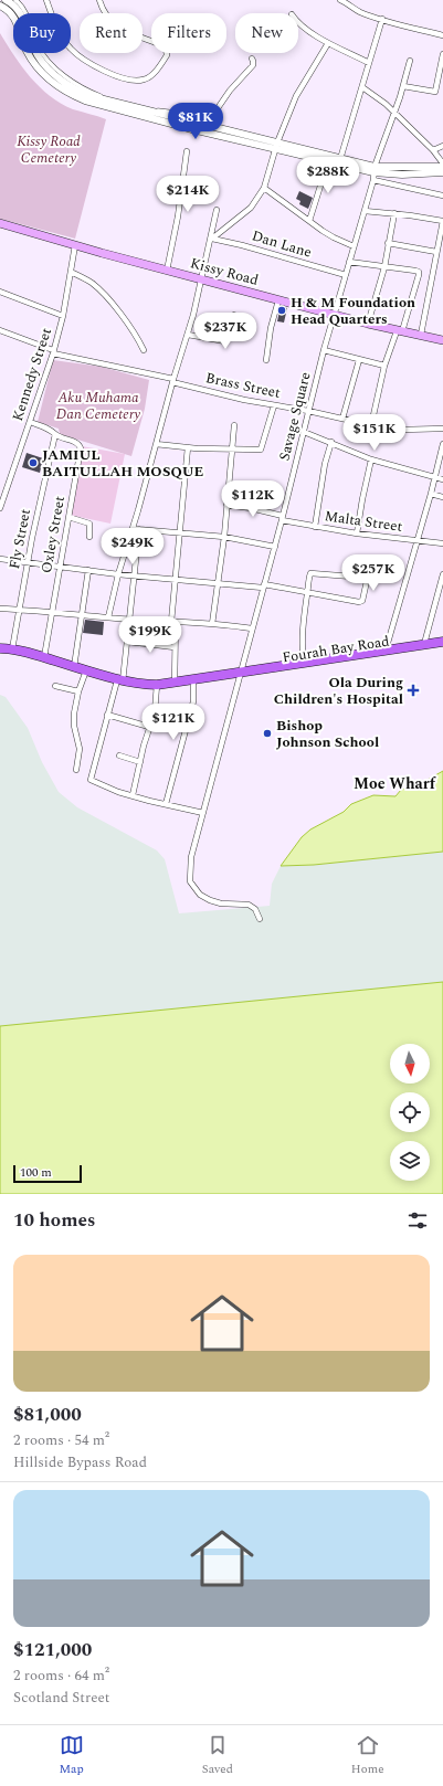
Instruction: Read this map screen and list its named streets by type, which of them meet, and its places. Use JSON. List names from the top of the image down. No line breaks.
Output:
{"streets":{"main road":["Kissy Road","Fourah Bay Road"],"street":["Dan Lane","Kennedy Street","Brass Street","Savage Square","Malta Street","Oxley Street","Fly Street"]},"crossings":[["Dan Lane","Savage Square"],["Kissy Road","Kennedy Street"],["Kissy Road","Savage Square"],["Kennedy Street","Brass Street"],["Kennedy Street","Oxley Street"],["Brass Street","Savage Square"],["Savage Square","Malta Street"],["Savage Square","Fourah Bay Road"],["Oxley Street","Fly Street"],["Oxley Street","Fourah Bay Road"],["Fly Street","Fourah Bay Road"]],"districts":["Moe Wharf"],"parks":["Kissy Road Cemetery","Aku Muhama Dan Cemetery"],"places":{"other":["H & M Foundation Head Quarters","JAMIUL BAITULLAH MOSQUE","Bishop Johnson School"],"health":["Ola During Children's Hospital"]},"scale_bar":"100 m","north":"bottom","page":{"chip":["Buy","Rent","Filters","New"],"price":["$81K","$288K","$214K","$237K","$151K","$112K","$249K","$257K","$199K","$121K"],"scale":"100 m","heading":"10 homes","list":[{"name":"$81,000","note":"2 rooms · 54 m² · Hillside Bypass Road"},{"name":"$121,000","note":"2 rooms · 64 m² · Scotland Street"}],"tabs":["Map","Saved","Home"]}}
